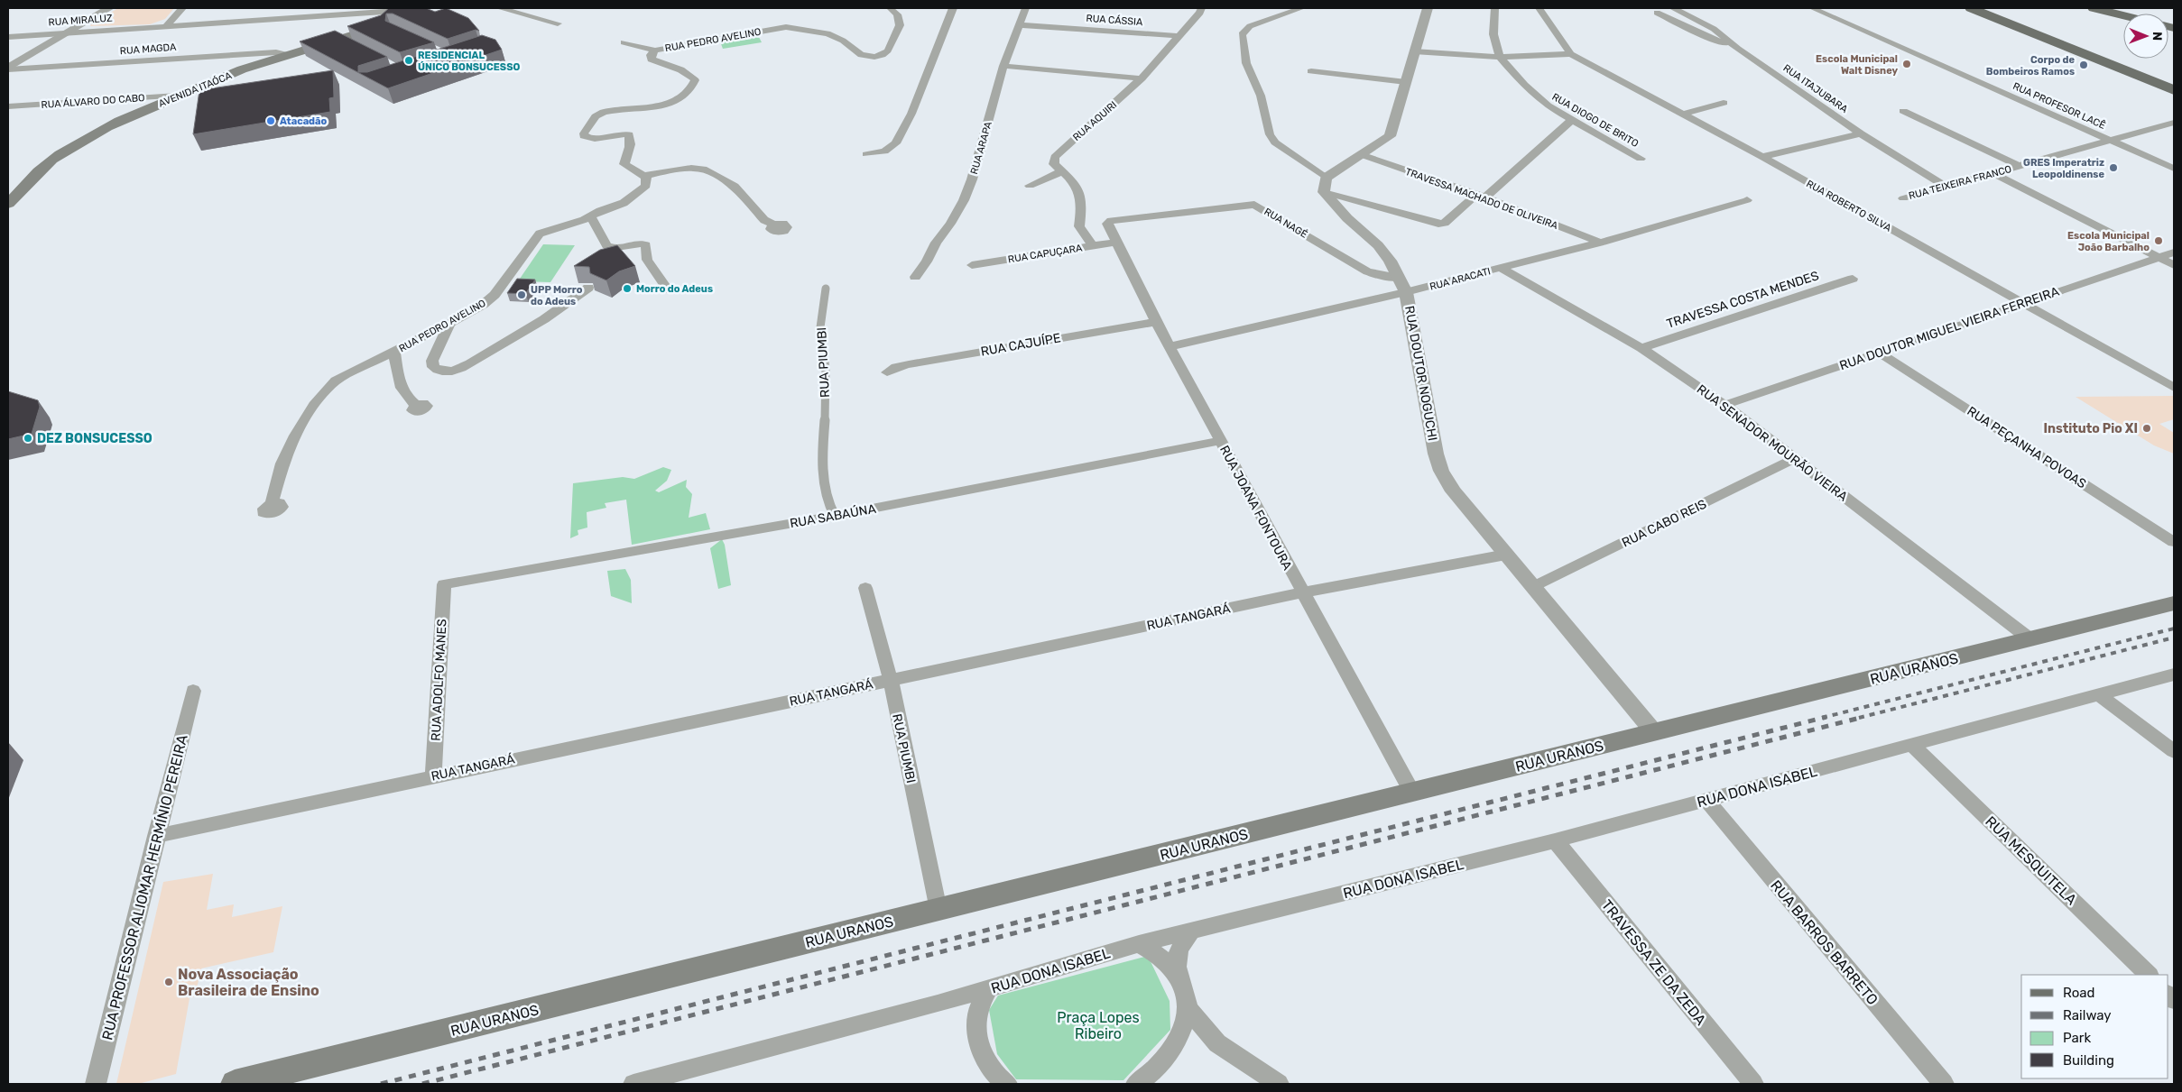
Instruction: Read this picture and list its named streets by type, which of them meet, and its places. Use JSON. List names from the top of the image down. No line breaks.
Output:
{"streets":{"main road":["AVENIDA ITAÓCA","RUA URANOS"],"street":["RUA MIRALUZ","RUA CÁSSIA","RUA PEDRO AVELINO","RUA MAGDA","RUA ITAJUBARA","RUA ÁLVARO DO CABO","RUA PROFESOR LACÊ","RUA DIOGO DE BRITO","RUA AQUIRI","RUA ARAPA","RUA TEIXEIRA FRANCO","TRAVESSA MACHADO DE OLIVEIRA","RUA ROBERTO SILVA","RUA NAGÉ","RUA CAPUÇARA","RUA ARACATI","TRAVESSA COSTA MENDES","RUA DOUTOR MIGUEL VIEIRA FERREIRA","RUA CAJUÍPE","RUA PIUMBI","RUA DOUTOR NOGUCHI","RUA SENADOR MOURÃO VIEIRA","RUA PEÇANHA POVOAS","RUA JOANA FONTOURA","RUA SABAÚNA","RUA CABO REIS","RUA TANGARÁ","RUA ADOLFO MANES","RUA DONA ISABEL","RUA MESQUITELA","RUA PROFESSOR ALIOMAR HERMÍNIO PEREIRA","RUA BARROS BARRETO","TRAVESSA ZE DA ZEDA"]},"crossings":[["RUA MIRALUZ","AVENIDA ITAÓCA"],["RUA CÁSSIA","RUA AQUIRI"],["RUA CÁSSIA","RUA ARAPA"],["RUA MAGDA","AVENIDA ITAÓCA"],["RUA ITAJUBARA","RUA TEIXEIRA FRANCO"],["AVENIDA ITAÓCA","RUA ÁLVARO DO CABO"],["RUA PROFESOR LACÊ","RUA TEIXEIRA FRANCO"],["TRAVESSA MACHADO DE OLIVEIRA","RUA ARACATI"],["RUA ROBERTO SILVA","RUA DOUTOR MIGUEL VIEIRA FERREIRA"],["RUA NAGÉ","RUA DOUTOR NOGUCHI"],["RUA NAGÉ","RUA JOANA FONTOURA"],["RUA CAPUÇARA","RUA JOANA FONTOURA"],["RUA ARACATI","RUA DOUTOR NOGUCHI"],["RUA ARACATI","RUA SENADOR MOURÃO VIEIRA"],["RUA ARACATI","RUA JOANA FONTOURA"],["TRAVESSA COSTA MENDES","RUA SENADOR MOURÃO VIEIRA"],["RUA DOUTOR MIGUEL VIEIRA FERREIRA","RUA SENADOR MOURÃO VIEIRA"],["RUA DOUTOR MIGUEL VIEIRA FERREIRA","RUA PEÇANHA POVOAS"],["RUA CAJUÍPE","RUA JOANA FONTOURA"],["RUA PIUMBI","RUA SABAÚNA"],["RUA PIUMBI","RUA TANGARÁ"],["RUA PIUMBI","RUA URANOS"],["RUA DOUTOR NOGUCHI","RUA CABO REIS"],["RUA DOUTOR NOGUCHI","RUA TANGARÁ"],["RUA DOUTOR NOGUCHI","RUA URANOS"],["RUA SENADOR MOURÃO VIEIRA","RUA CABO REIS"],["RUA SENADOR MOURÃO VIEIRA","RUA URANOS"],["RUA JOANA FONTOURA","RUA SABAÚNA"],["RUA JOANA FONTOURA","RUA TANGARÁ"],["RUA JOANA FONTOURA","RUA URANOS"],["RUA SABAÚNA","RUA ADOLFO MANES"],["RUA TANGARÁ","RUA ADOLFO MANES"],["RUA TANGARÁ","RUA PROFESSOR ALIOMAR HERMÍNIO PEREIRA"],["RUA DONA ISABEL","RUA MESQUITELA"],["RUA DONA ISABEL","RUA BARROS BARRETO"],["RUA DONA ISABEL","TRAVESSA ZE DA ZEDA"]],"parks":["Praça Lopes Ribeiro"],"places":["RESIDENCIAL ÚNICO BONSUCESSO","Escola Municipal Walt Disney","Corpo de Bombeiros Ramos","Atacadão","GRES Imperatriz Leopoldinense","Escola Municipal João Barbalho","Morro do Adeus","UPP Morro do Adeus","Instituto Pio XI","DEZ BONSUCESSO","Nova Associação Brasileira de Ensino"],"legend":["Road","Railway","Park","Building"],"north":"right"}
